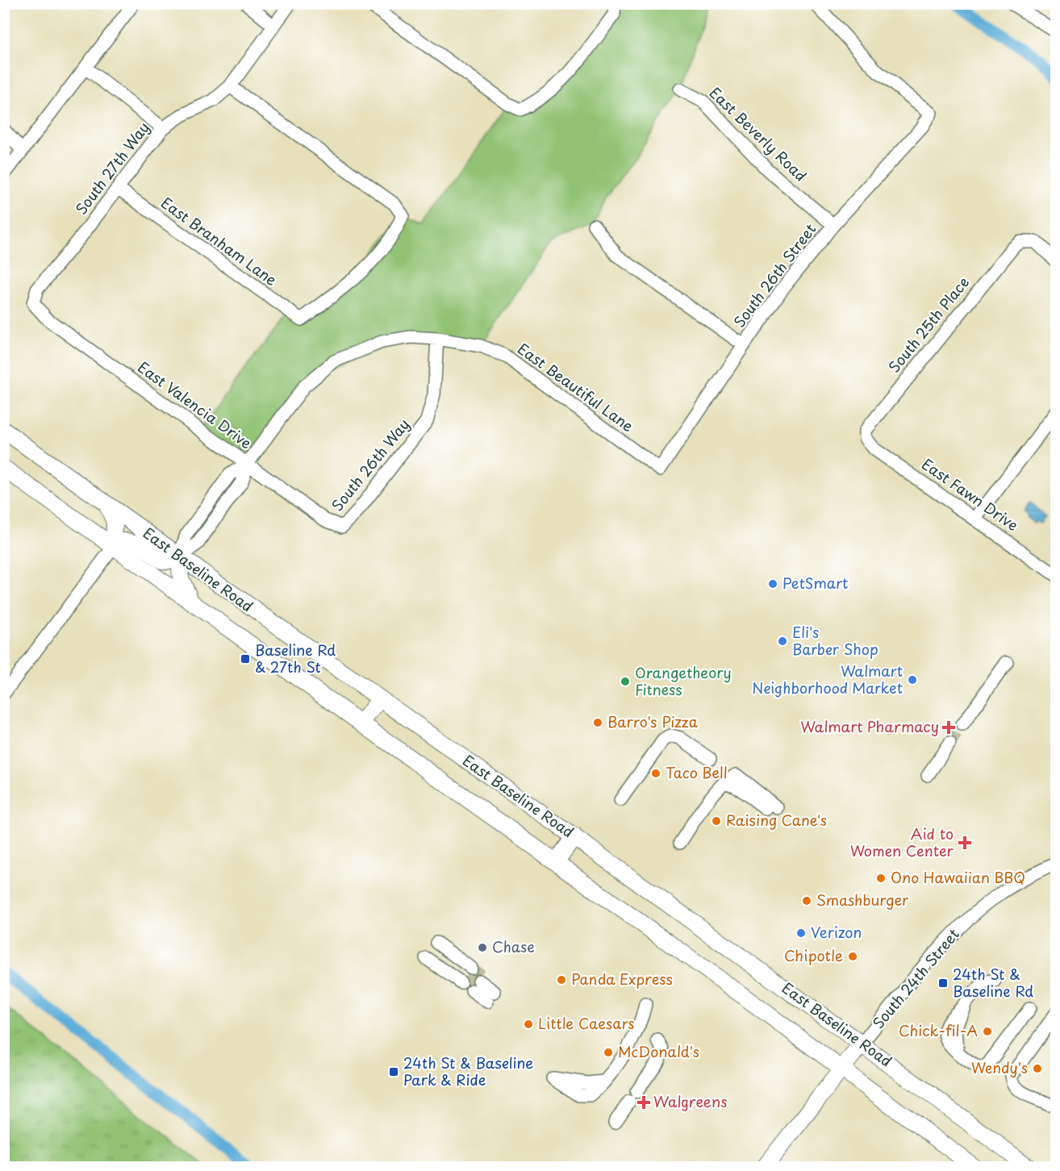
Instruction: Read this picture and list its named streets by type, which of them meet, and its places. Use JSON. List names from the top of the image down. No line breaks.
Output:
{"streets":{"main road":["East Baseline Road","South 24th Street"],"street":["East Beverly Road","South 27th Way","East Branham Lane","South 26th Street","South 25th Place","East Beautiful Lane","East Valencia Drive","South 26th Way","East Fawn Drive"]},"crossings":[["East Beverly Road","South 26th Street"],["South 27th Way","East Branham Lane"],["South 27th Way","East Valencia Drive"],["South 26th Street","East Beautiful Lane"],["South 25th Place","East Fawn Drive"],["East Beautiful Lane","East Valencia Drive"],["East Beautiful Lane","South 26th Way"],["East Beautiful Lane","East Baseline Road"],["East Valencia Drive","South 26th Way"],["East Baseline Road","South 24th Street"]],"places":{"other":["PetSmart","Eli's Barber Shop","Walmart Neighborhood Market","Orangetheory Fitness","Barro's Pizza","Taco Bell","Raising Cane's","Ono Hawaiian BBQ","Smashburger","Verizon","Chase","Chipotle","Panda Express","Little Caesars","Chick-fil-A","McDonald's","Wendy's"],"transit":["Baseline Rd & 27th St","24th St & Baseline Rd","24th St & Baseline Park & Ride"],"health":["Walmart Pharmacy","Aid to Women Center","Walgreens"]}}
